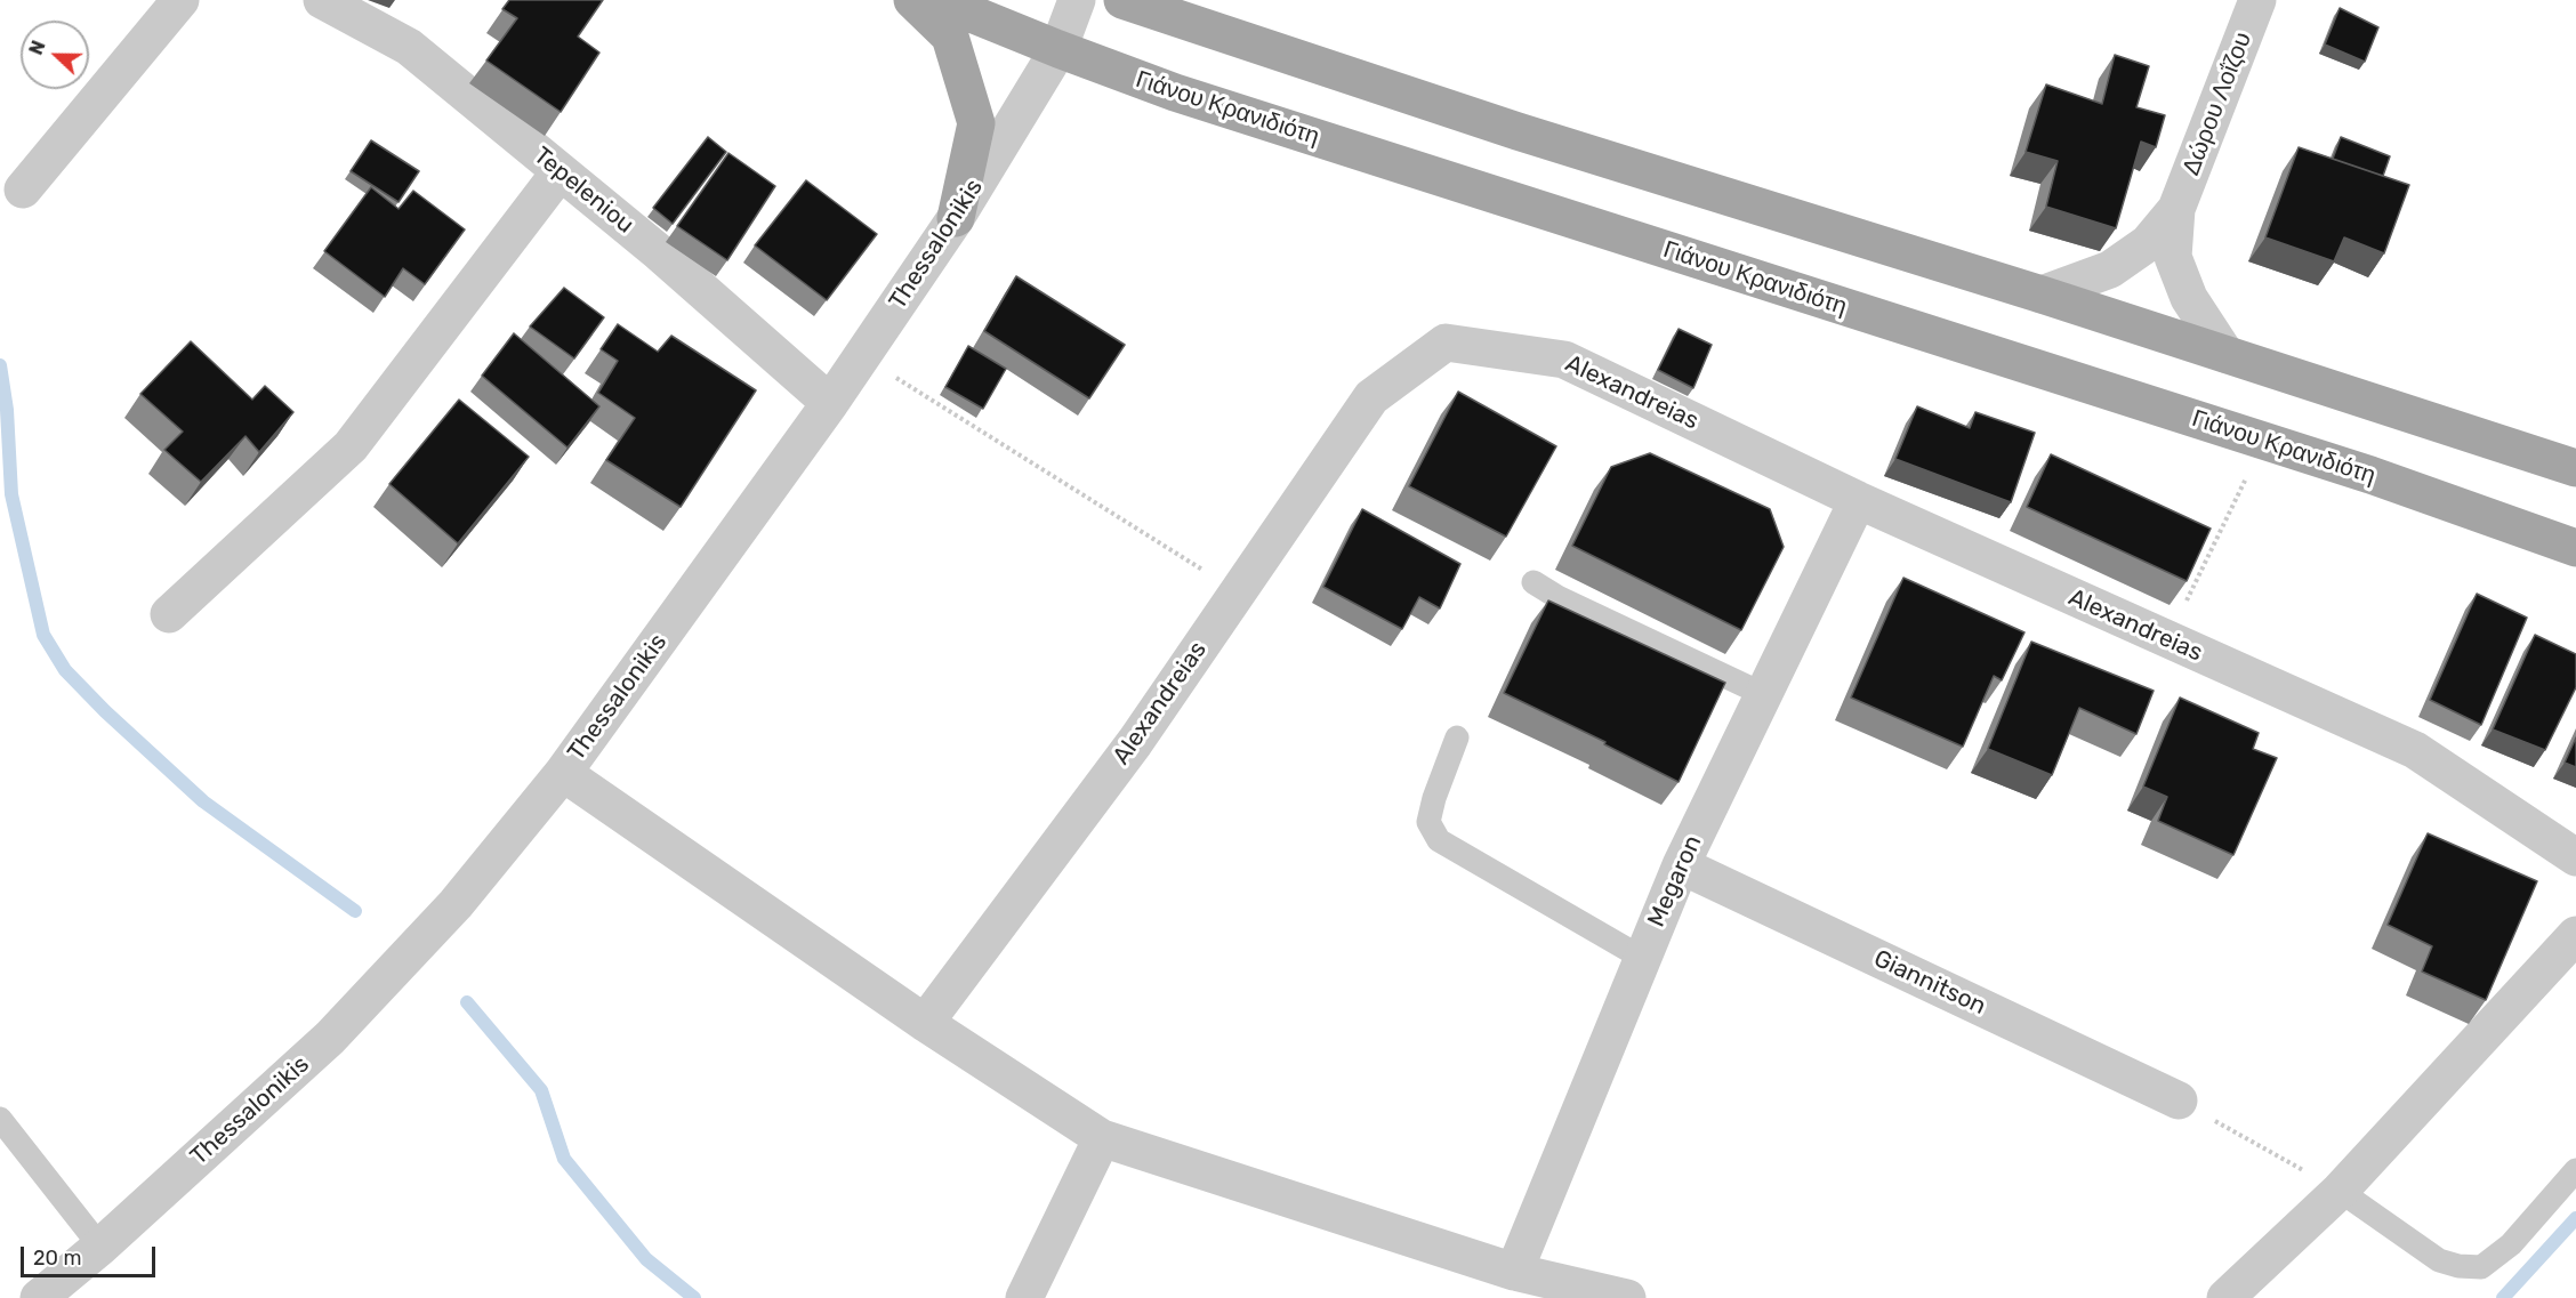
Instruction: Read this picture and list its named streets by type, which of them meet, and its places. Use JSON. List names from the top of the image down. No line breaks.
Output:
{"streets":{"main road":["Γιάνου Κρανιδιότη"],"street":["Δώρου Λοΐζου","Tepeleniou","Thessalonikis","Alexandreias","Megaron","Giannitson"]},"crossings":[["Γιάνου Κρανιδιότη","Thessalonikis"],["Tepeleniou","Thessalonikis"],["Alexandreias","Megaron"],["Megaron","Giannitson"]],"scale_bar":"20 m","north":"left"}
